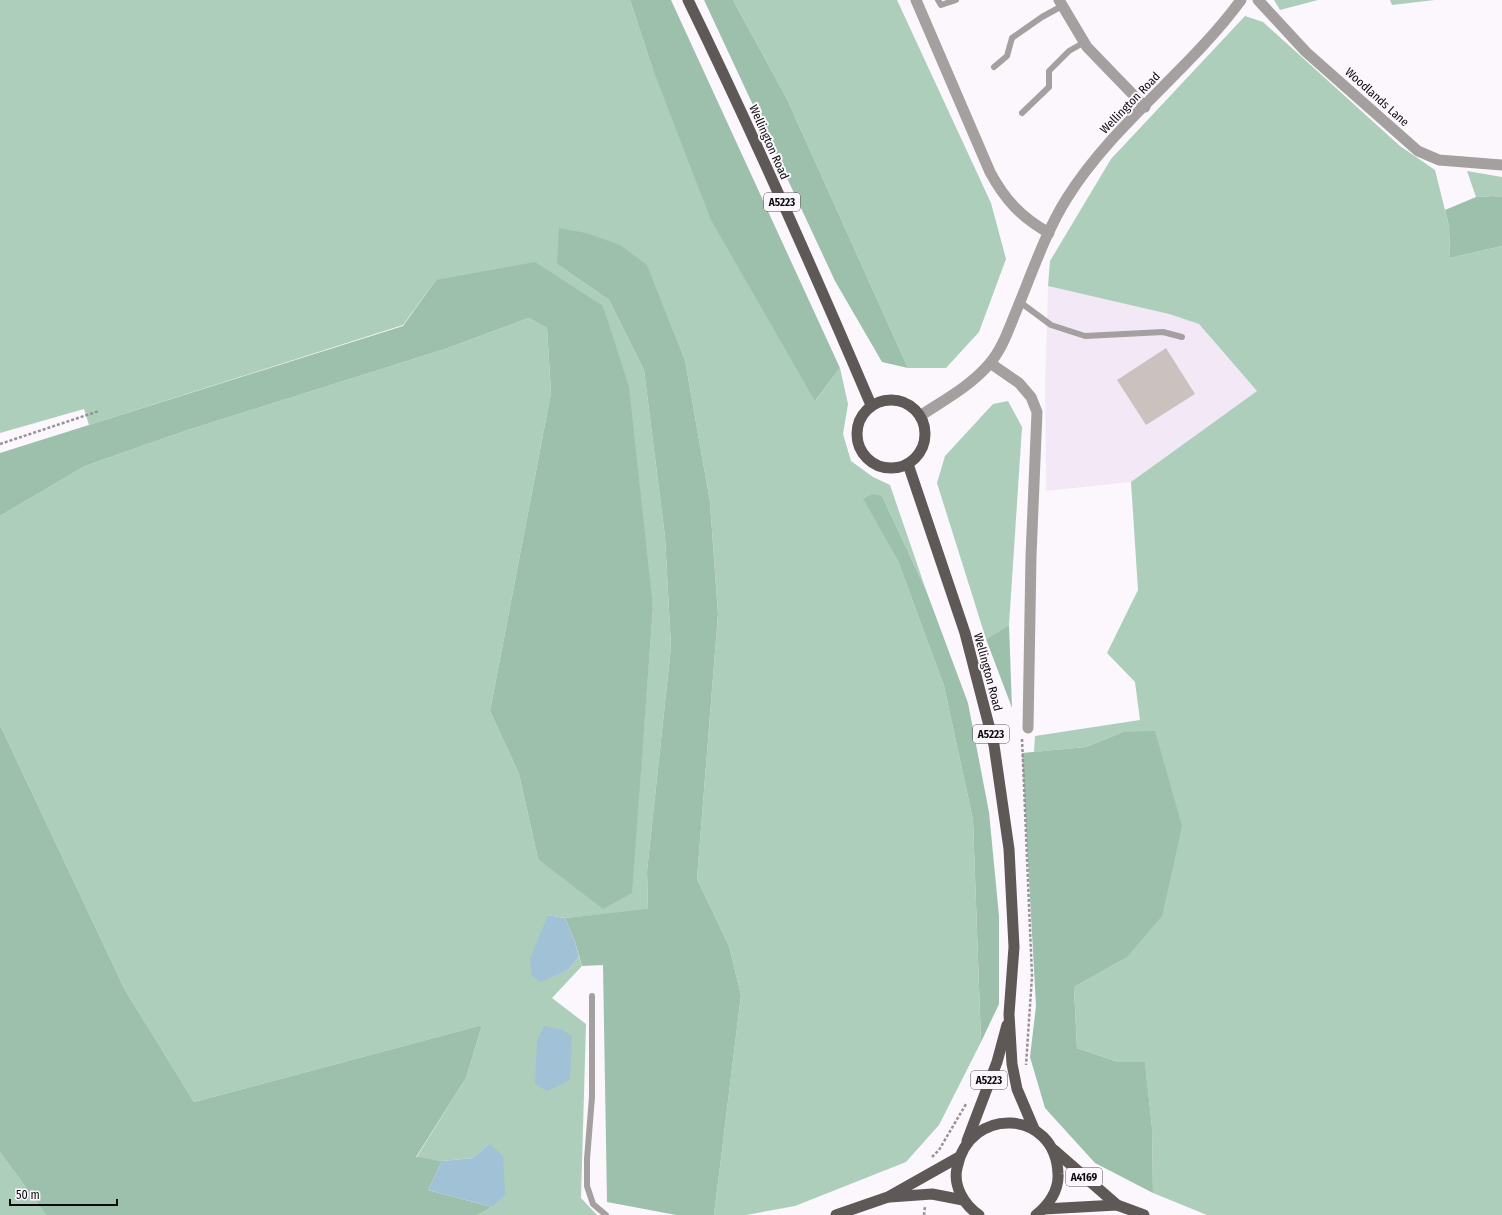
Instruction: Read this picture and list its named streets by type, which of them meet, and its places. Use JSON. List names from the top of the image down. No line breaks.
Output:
{"streets":{"main road":["Wellington Road","A5223","A4169"],"street":["Woodlands Lane"]},"scale_bar":"50 m"}
